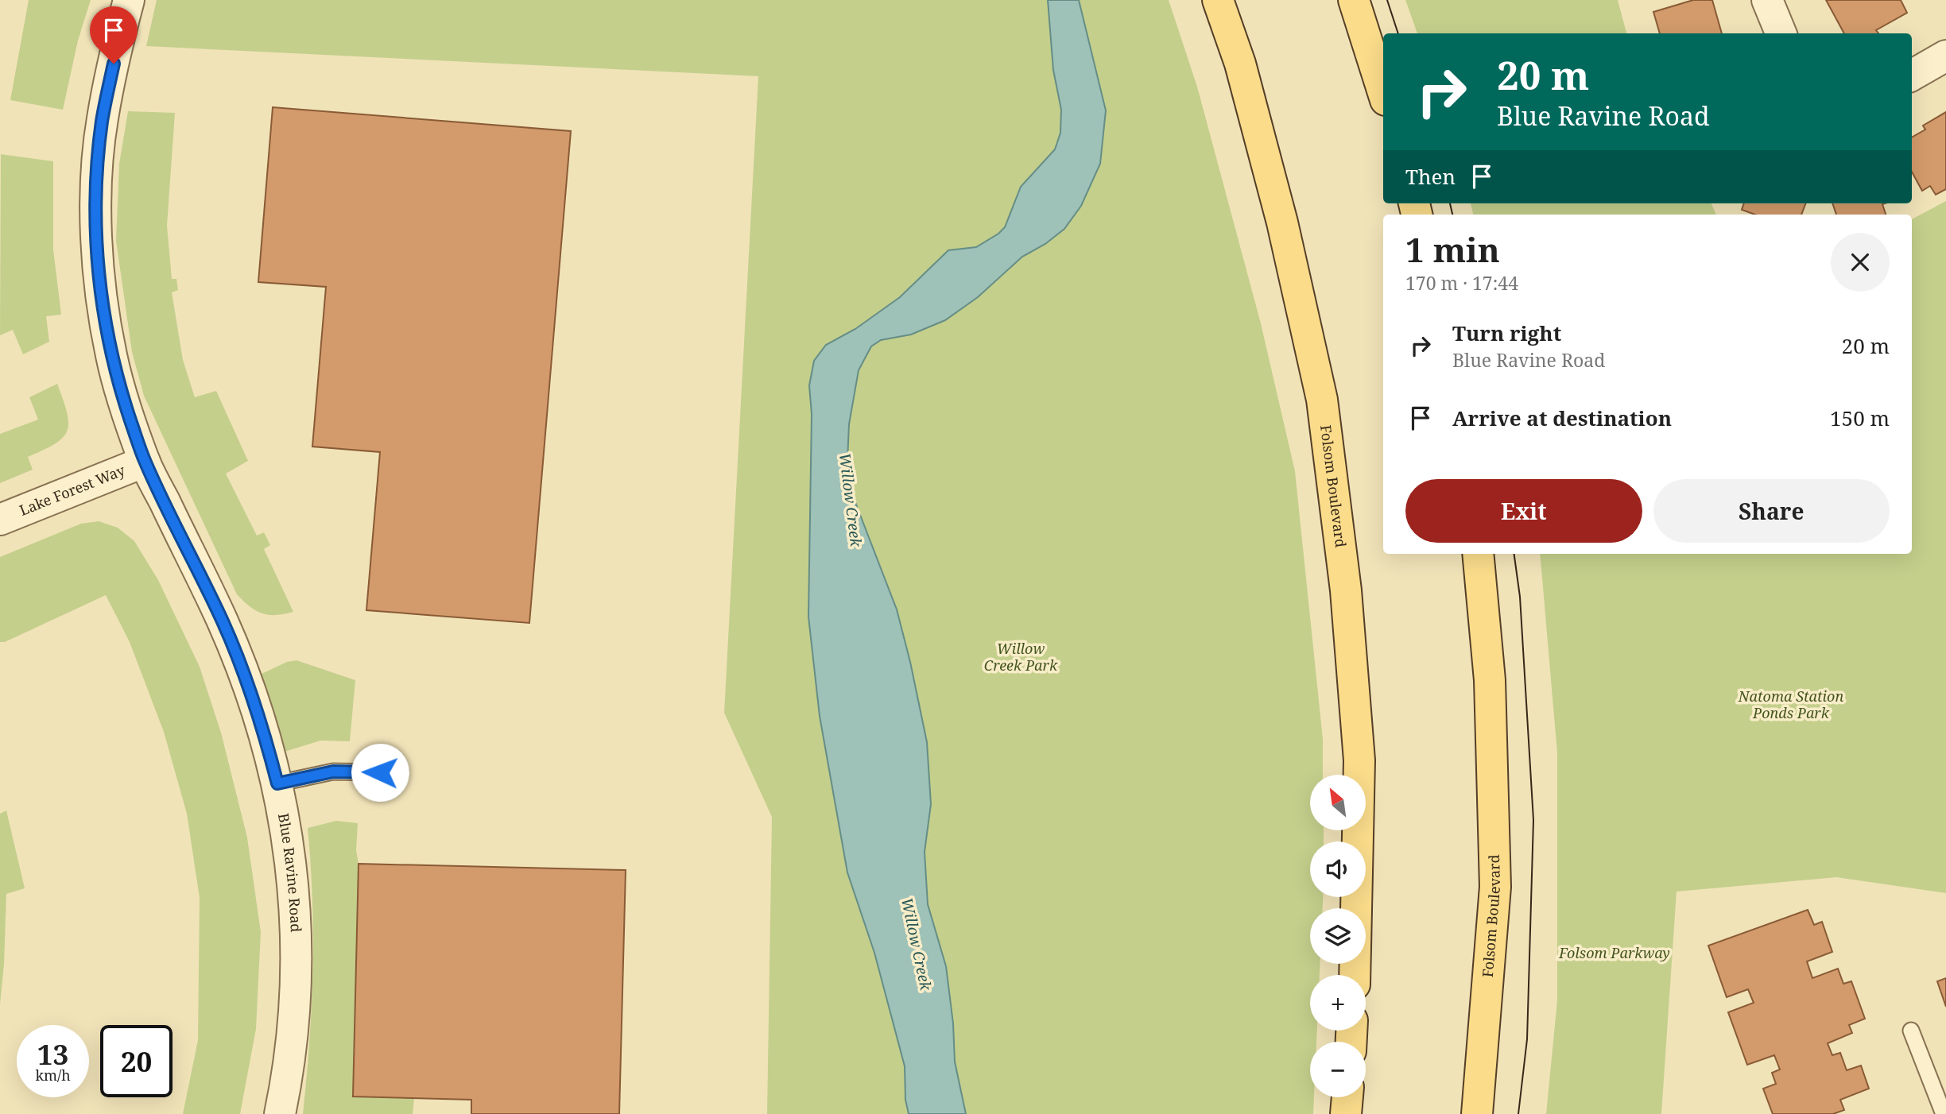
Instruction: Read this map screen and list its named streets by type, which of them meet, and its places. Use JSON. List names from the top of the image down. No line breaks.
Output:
{"streets":{"main road":["Folsom Boulevard"],"street":["Lake Forest Way","Blue Ravine Road"]},"crossings":[["Lake Forest Way","Blue Ravine Road"]],"water":["Willow Creek"],"parks":["Willow Creek Park","Natoma Station Ponds Park","Folsom Parkway"],"north":"top left","page":{"turn":["20 m","Blue Ravine Road"],"then":"Then","heading":["1 min","170 m · 17:44"],"list":[{"name":"Turn right","note":"Blue Ravine Road","value":"20 m"},{"name":"Arrive at destination","value":"150 m"}],"buttons":["Exit","Share"],"map_buttons":["+","−"],"speed":"13 km/h","limit":"20"}}
